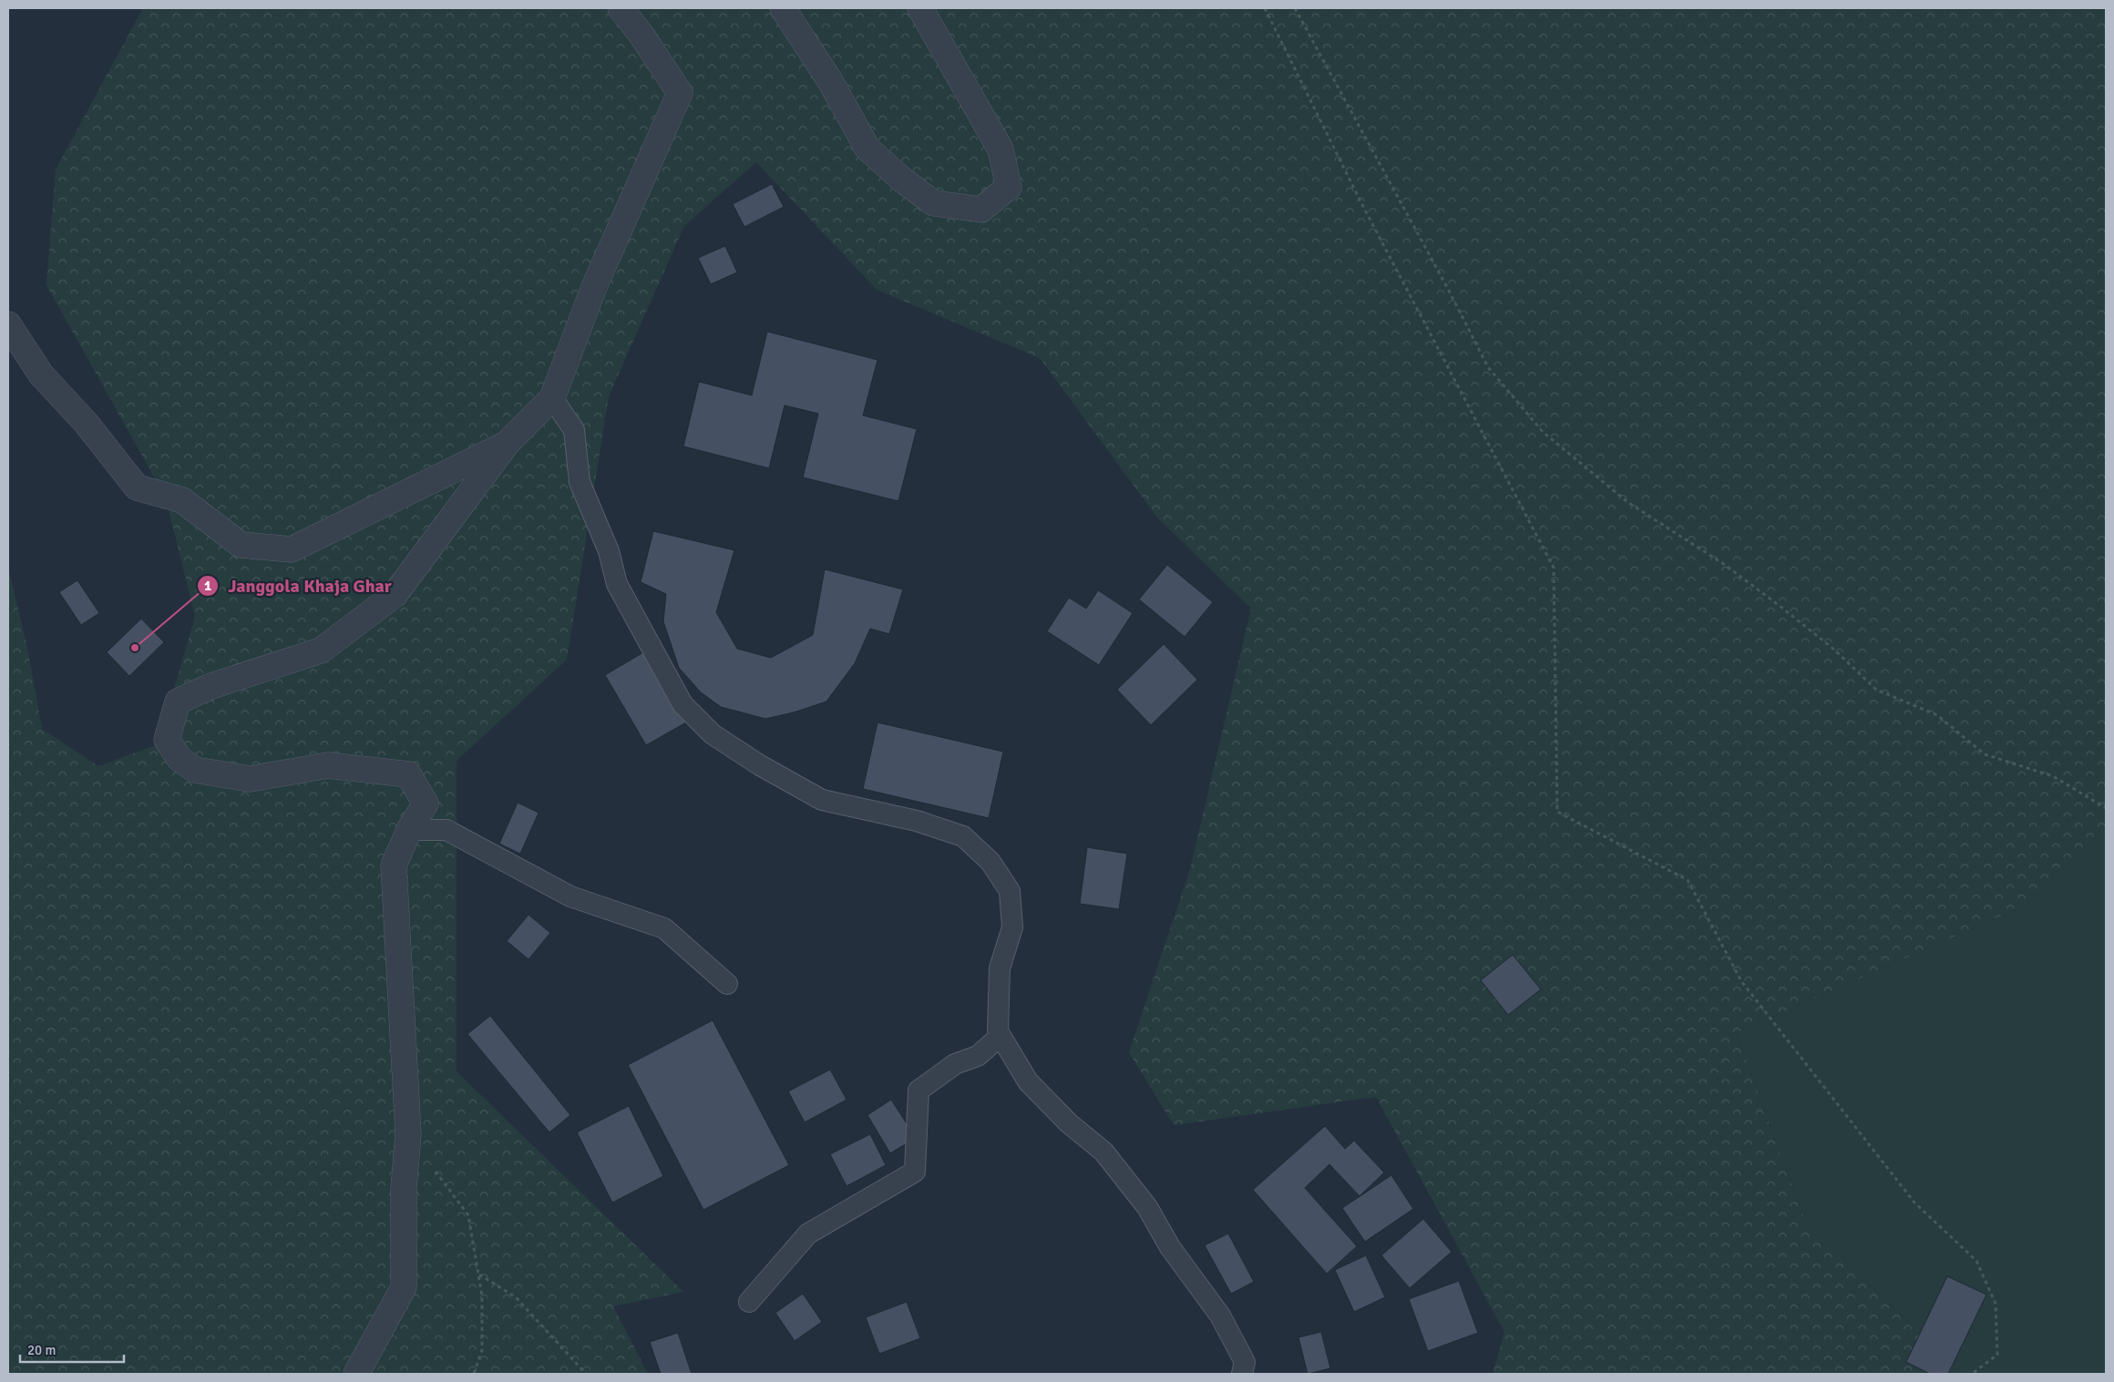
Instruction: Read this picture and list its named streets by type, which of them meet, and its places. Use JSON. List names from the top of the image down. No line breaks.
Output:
{"places":["Janggola Khaja Ghar"],"scale_bar":"20 m"}
